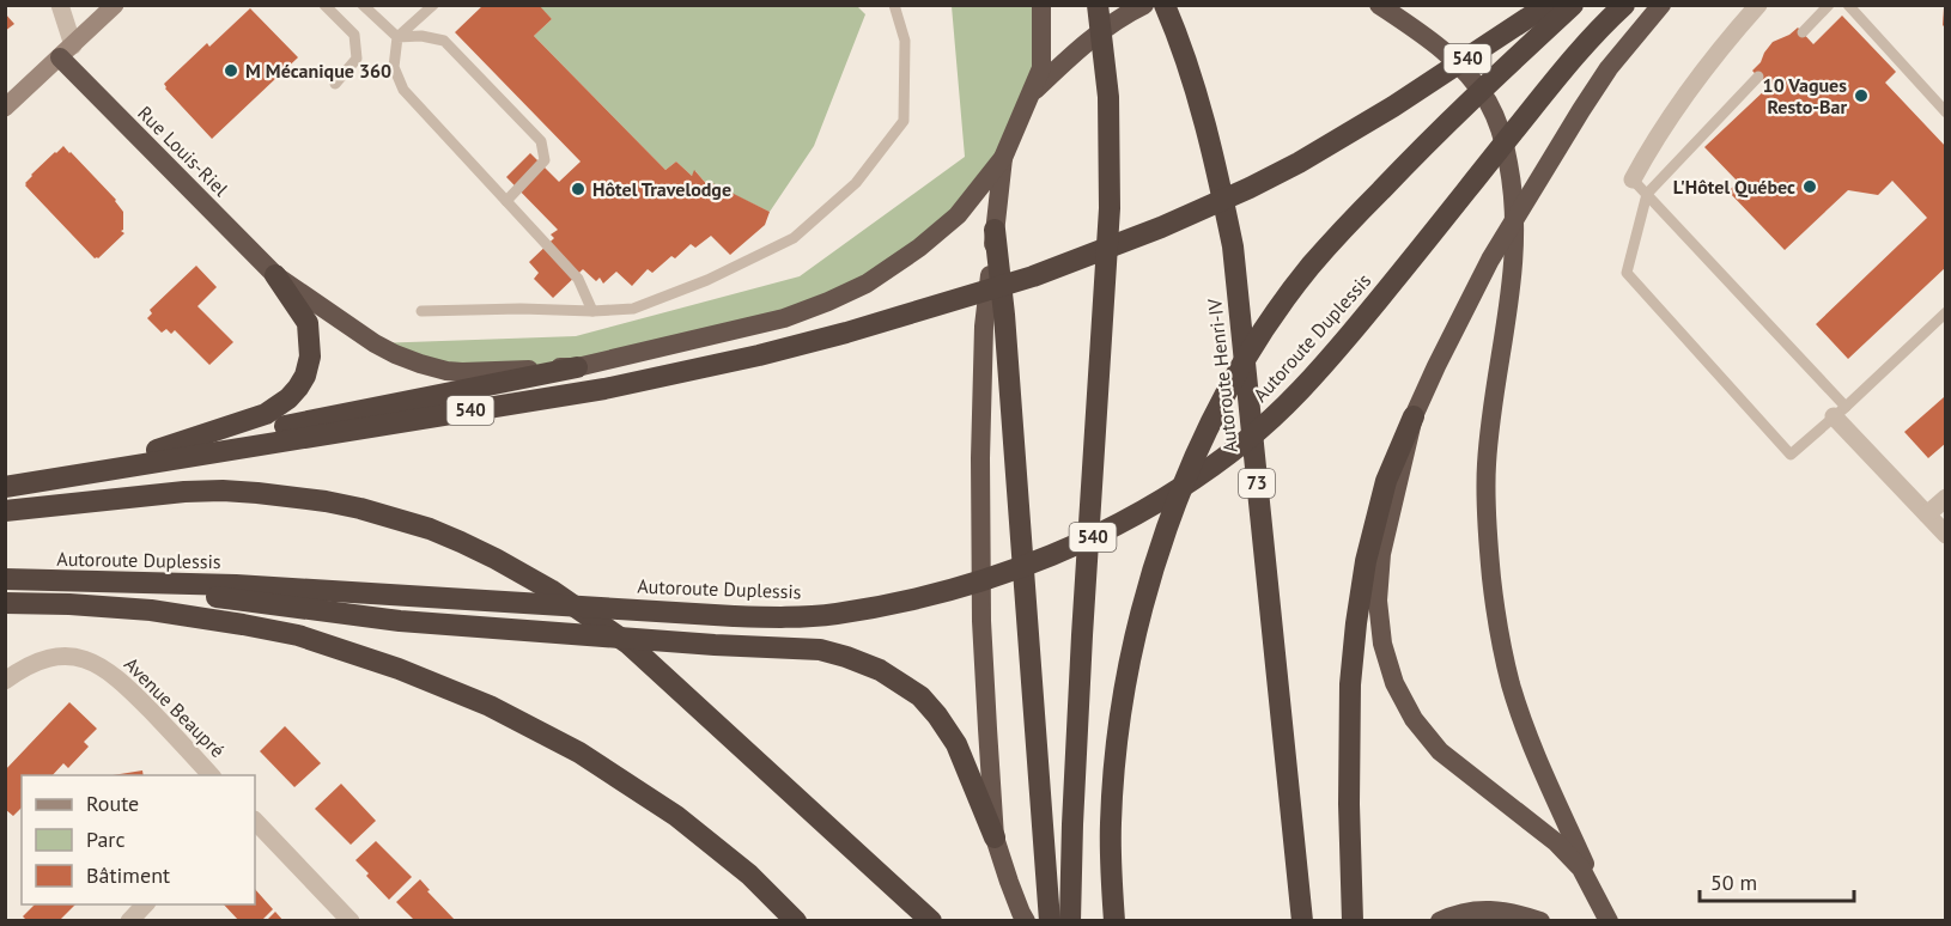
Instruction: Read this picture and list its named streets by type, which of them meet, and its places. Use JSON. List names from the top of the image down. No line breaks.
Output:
{"streets":{"highway":["540","Rue Louis-Riel","Autoroute Duplessis","Autoroute Henri-IV","73"],"street":["Avenue Beaupré"]},"places":["M Mécanique 360","10 Vagues Resto-Bar","L'Hôtel Québec","Hôtel Travelodge"],"legend":["Route","Parc","Bâtiment"],"scale_bar":"50 m"}
